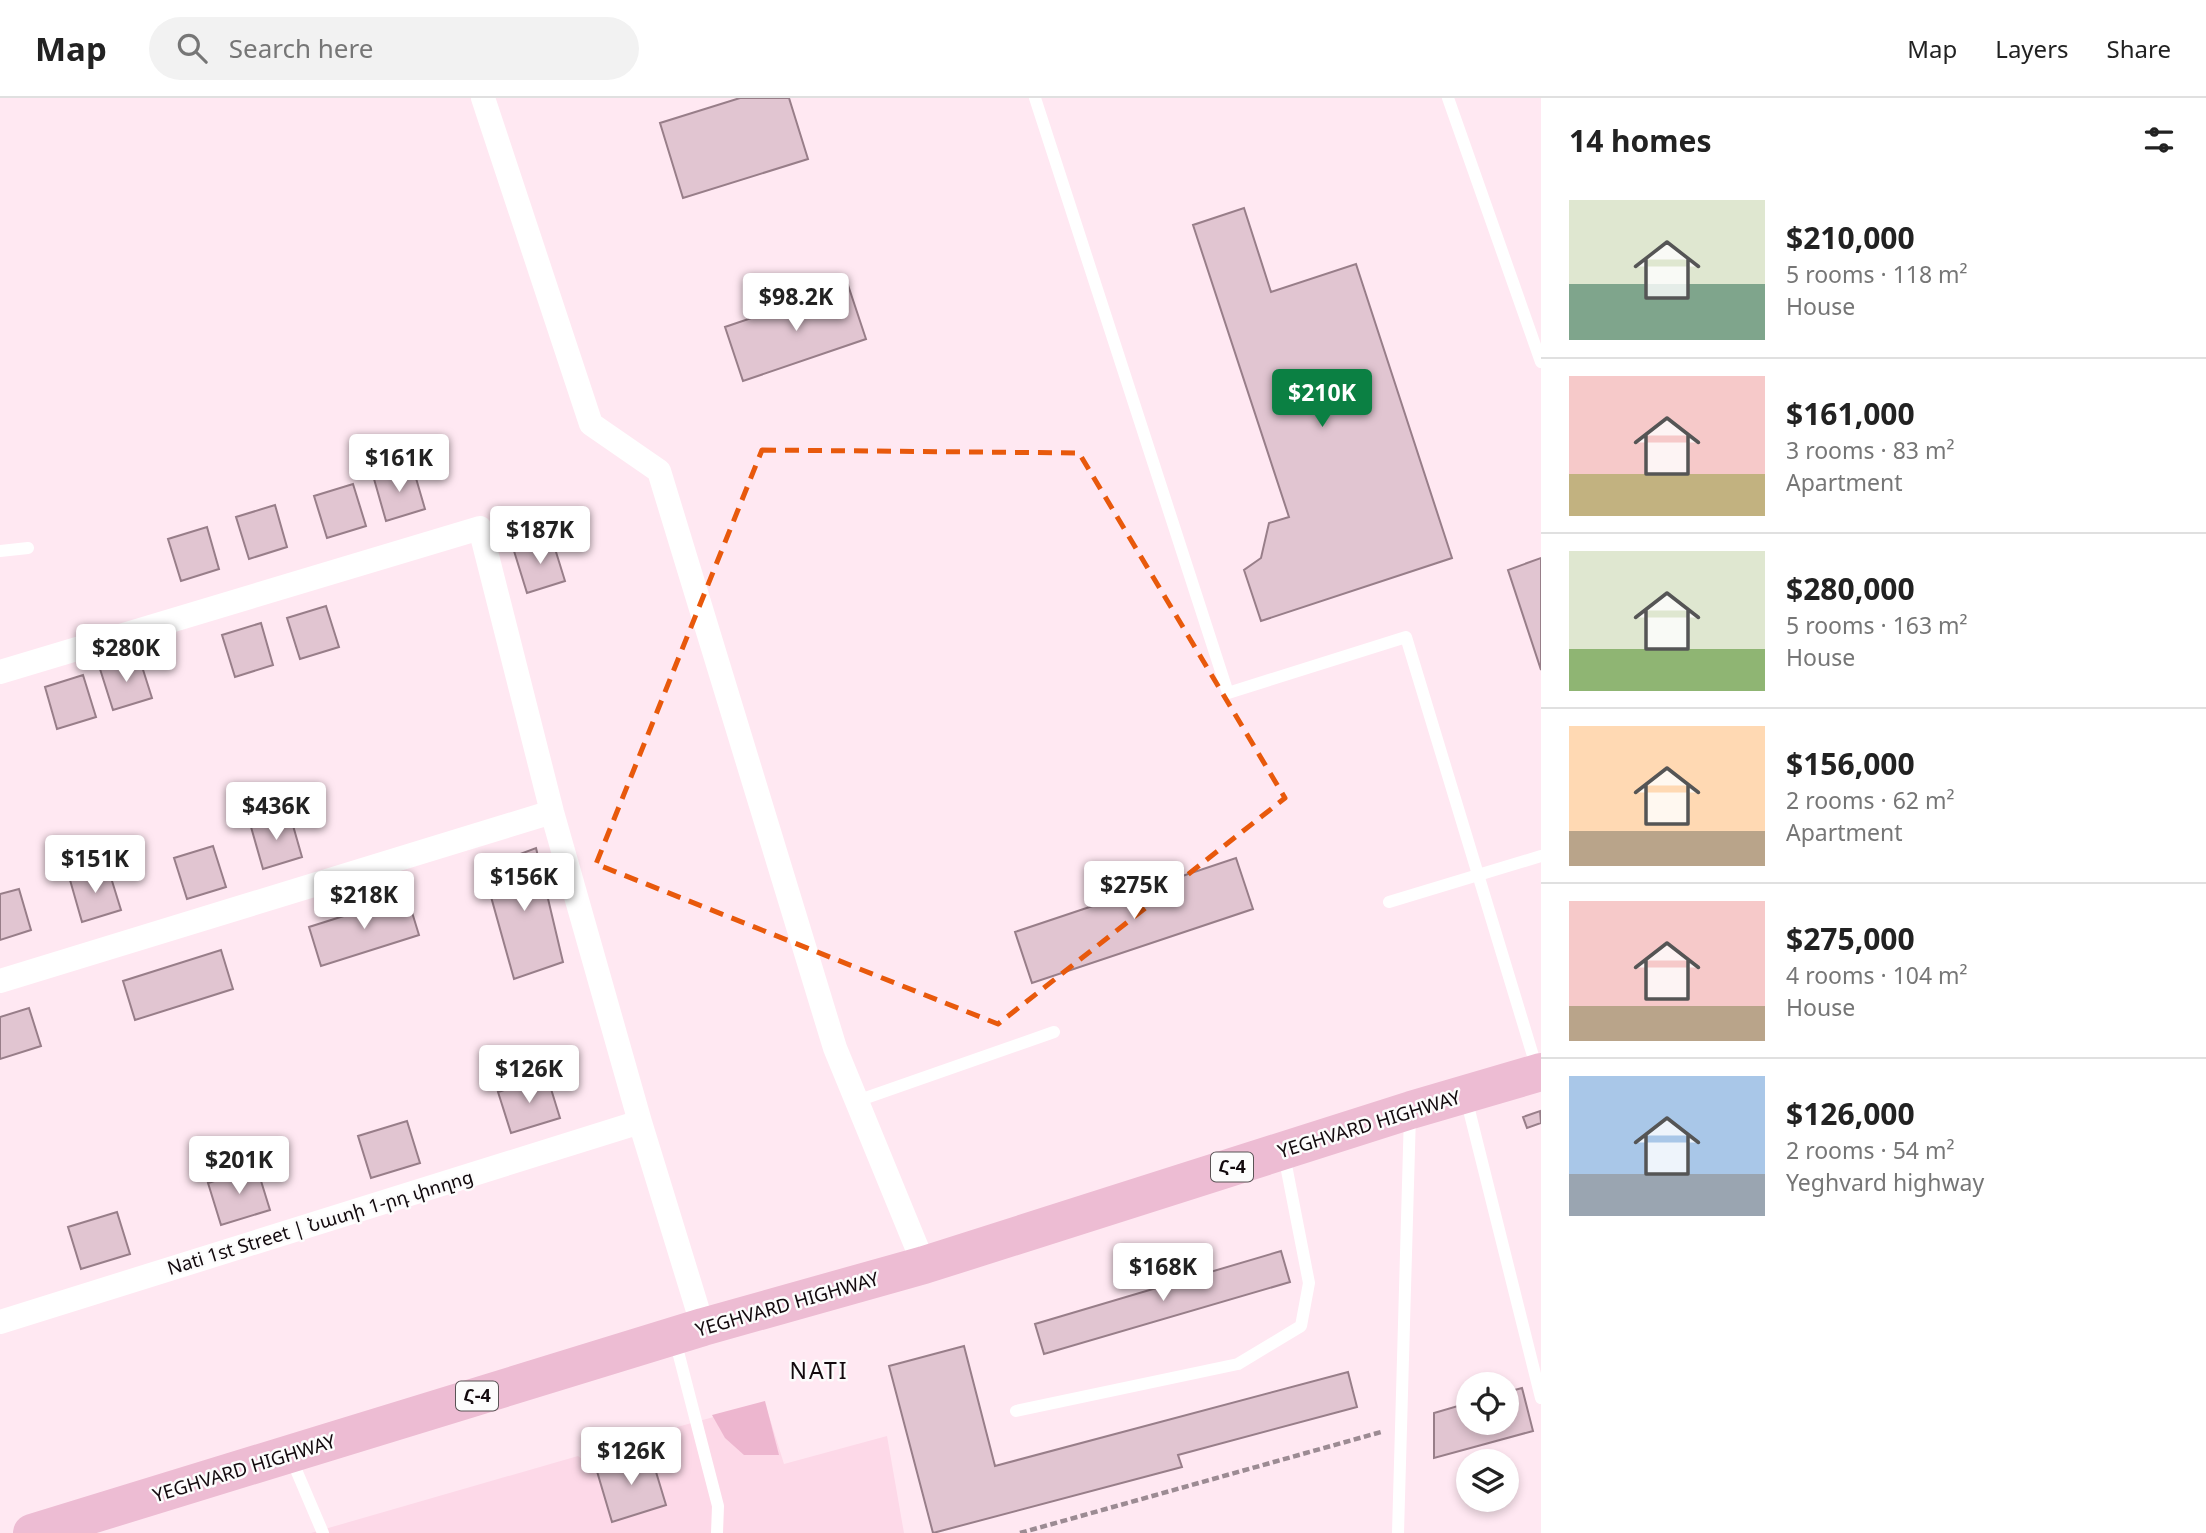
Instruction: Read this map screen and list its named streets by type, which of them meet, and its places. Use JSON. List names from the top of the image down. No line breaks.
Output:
{"streets":{"main road":["YEGHVARD HIGHWAY","Հ-4"],"street":["Nati 1st Street | Նատի 1-րդ փողոց"]},"districts":["NATI"],"page":{"header":"Map","search":"Search here","nav":["Map","Layers","Share"],"heading":"14 homes","list":[{"name":"$210,000","note":"5 rooms · 118 m² · House"},{"name":"$161,000","note":"3 rooms · 83 m² · Apartment"},{"name":"$280,000","note":"5 rooms · 163 m² · House"},{"name":"$156,000","note":"2 rooms · 62 m² · Apartment"},{"name":"$275,000","note":"4 rooms · 104 m² · House"},{"name":"$126,000","note":"2 rooms · 54 m² · Yeghvard highway"}],"price":["$98.2K","$210K","$161K","$187K","$280K","$436K","$151K","$156K","$275K","$218K","$126K","$201K","$168K","$126K"]}}
